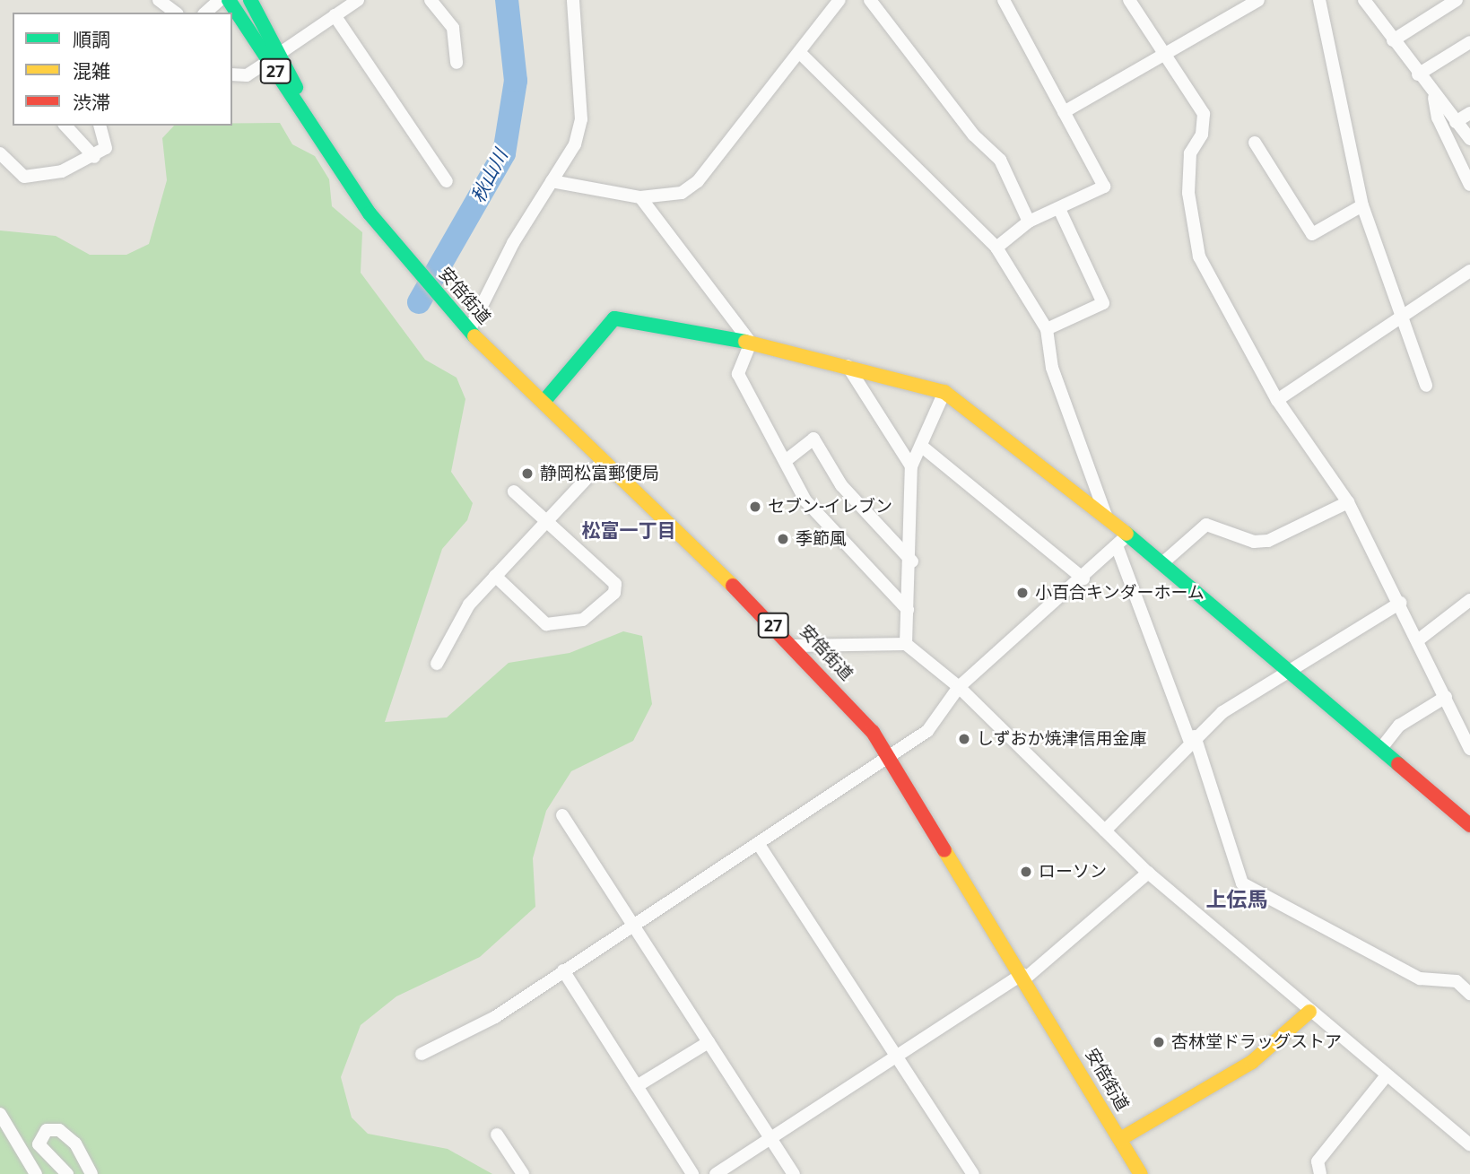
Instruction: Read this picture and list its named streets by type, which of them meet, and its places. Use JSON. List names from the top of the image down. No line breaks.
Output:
{"streets":{"main road":["27","安倍街道"]},"districts":["松富一丁目","上伝馬"],"water":["秋山川"],"places":["静岡松富郵便局","セブン-イレブン","季節風","小百合キンダーホーム","しずおか焼津信用金庫","ローソン","杏林堂ドラッグストア"],"legend":["順調","混雑","渋滞"]}
